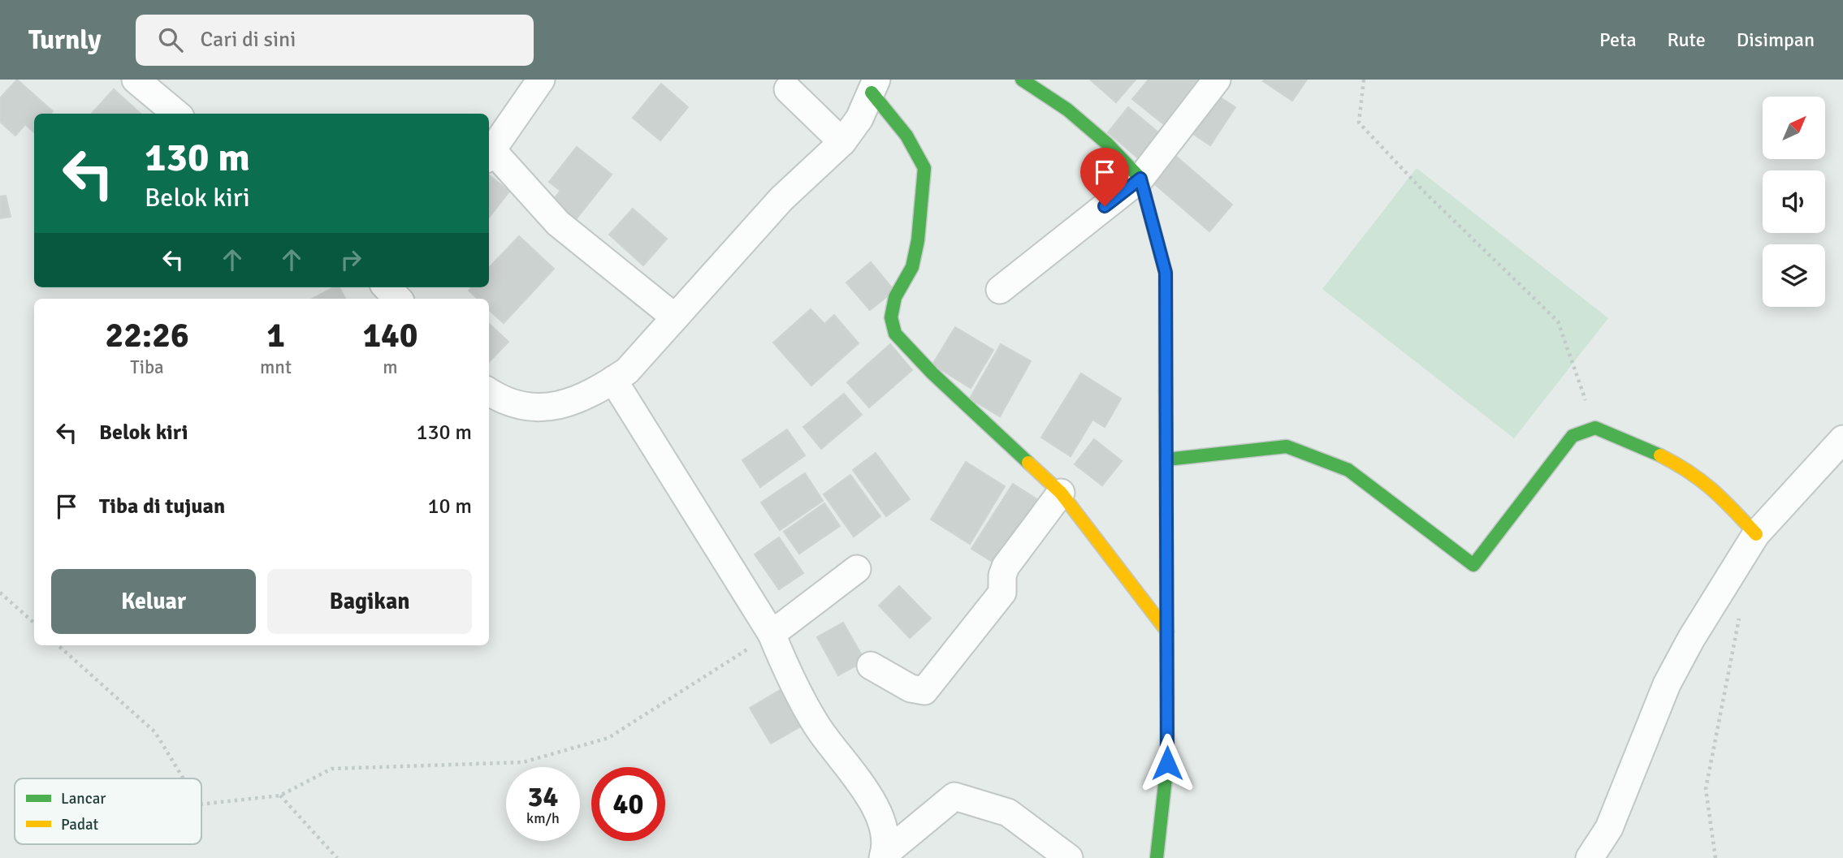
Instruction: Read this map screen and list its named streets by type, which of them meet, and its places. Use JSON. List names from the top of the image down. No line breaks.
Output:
{"legend":["Lancar","Padat"],"north":"top right","page":{"header":"Turnly","search":"Cari di sini","nav":["Peta","Rute","Disimpan"],"turn":["130 m","Belok kiri"],"eta":["22:26","Tiba","1","mnt","140","m"],"list":[{"name":"Belok kiri","value":"130 m"},{"name":"Tiba di tujuan","value":"10 m"}],"buttons":["Keluar","Bagikan"],"speed":"34 km/h","limit":"40"}}
